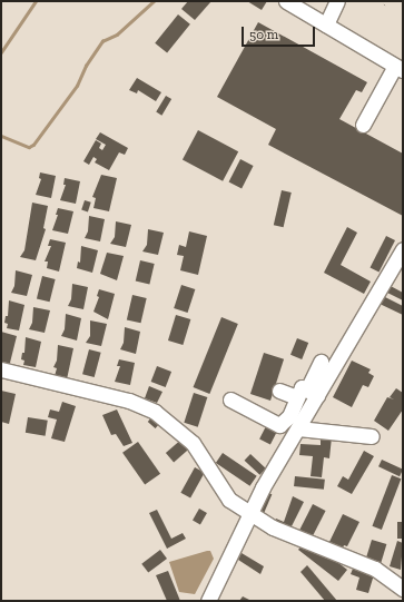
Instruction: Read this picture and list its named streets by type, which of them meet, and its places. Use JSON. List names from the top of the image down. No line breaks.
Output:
{"scale_bar":"50 m"}
